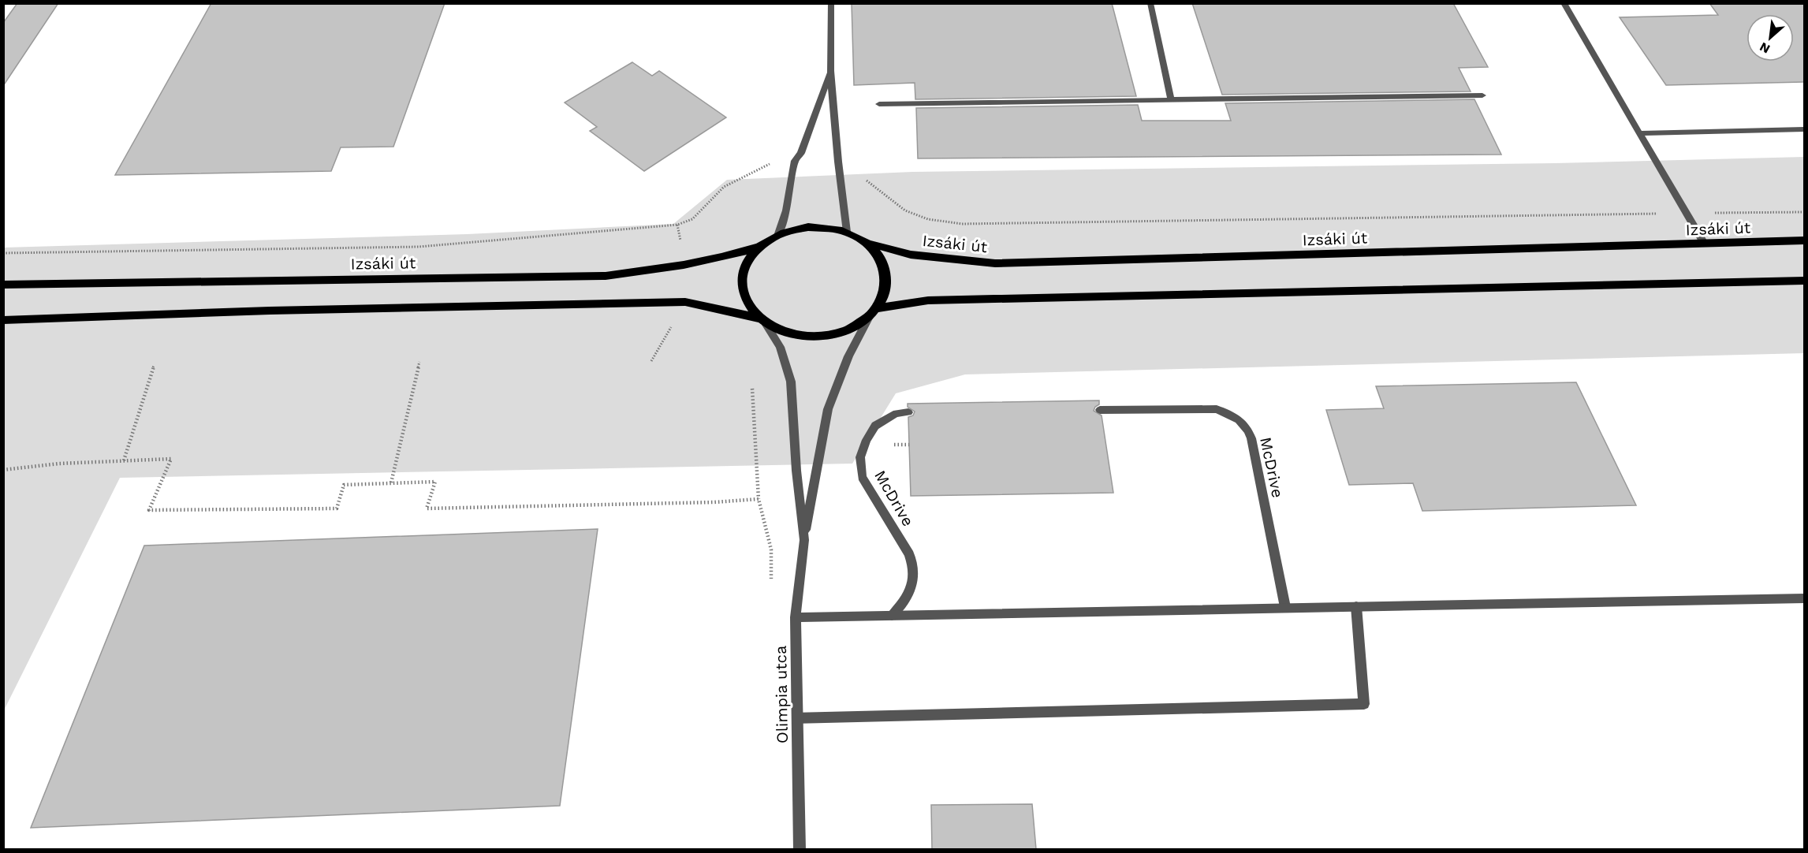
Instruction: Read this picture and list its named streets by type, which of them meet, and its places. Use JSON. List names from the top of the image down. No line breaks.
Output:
{"streets":{"main road":["Izsáki út"],"street":["McDrive","Olimpia utca"]},"crossings":[["Izsáki út","Olimpia utca"]],"north":"bottom left"}
